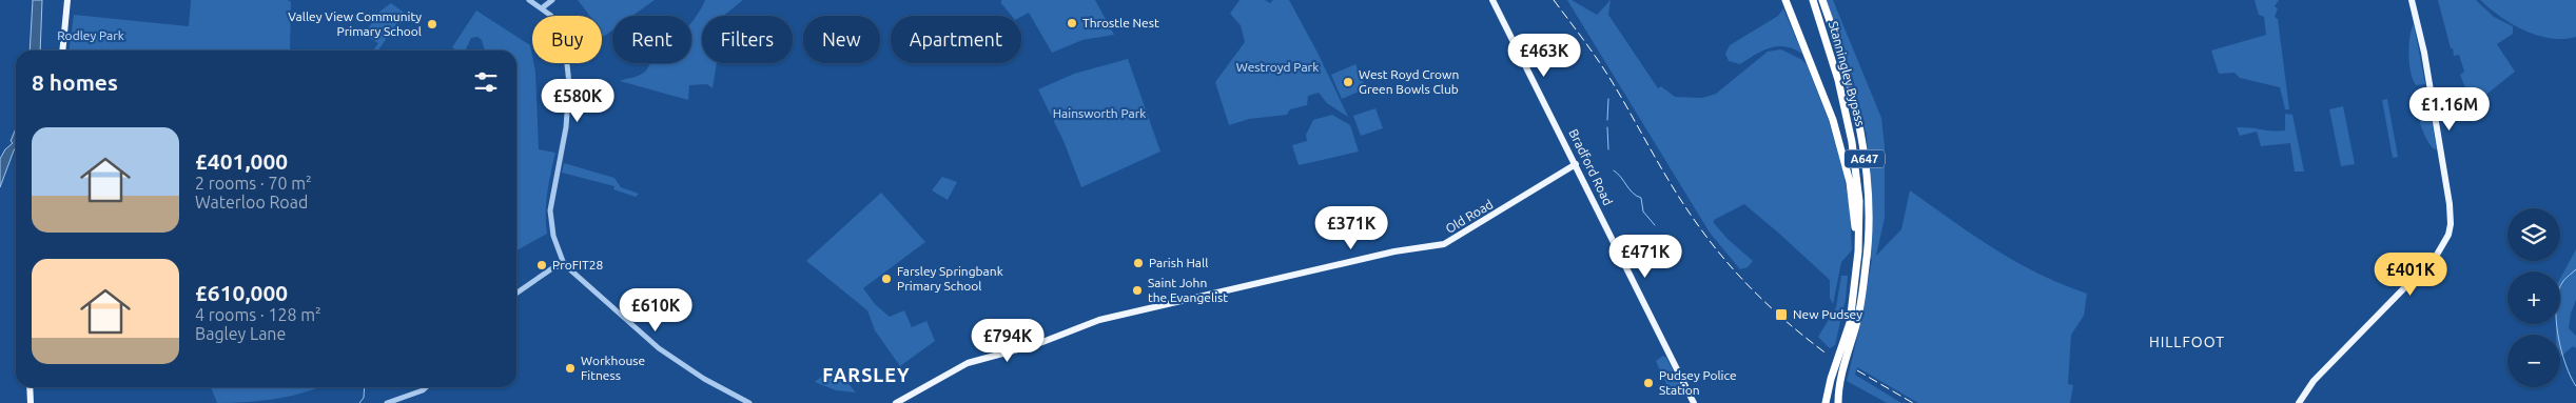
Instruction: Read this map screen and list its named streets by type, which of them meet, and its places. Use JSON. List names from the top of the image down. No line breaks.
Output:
{"streets":{"highway":["Stanningley Bypass","A647"],"main road":["Bradford Road","Old Road"]},"crossings":[["Bradford Road","Old Road"]],"districts":["HILLFOOT","FARSLEY"],"parks":["Rodley Park","Westroyd Park","Hainsworth Park"],"places":{"other":["Throstle Nest","Valley View Community Primary School","West Royd Crown Green Bowls Club","Parish Hall","ProFIT28","Farsley Springbank Primary School","Saint John the Evangelist","Workhouse Fitness","Pudsey Police Station"],"transit":["New Pudsey"]},"page":{"chip":["Buy","Rent","Filters","New","Apartment"],"price":["£463K","£580K","£1.16M","£371K","£471K","£401K","£610K","£794K"],"heading":"8 homes","list":[{"name":"£401,000","note":"2 rooms · 70 m² · Waterloo Road"},{"name":"£610,000","note":"4 rooms · 128 m² · Bagley Lane"}],"map_buttons":["+","−"]}}
